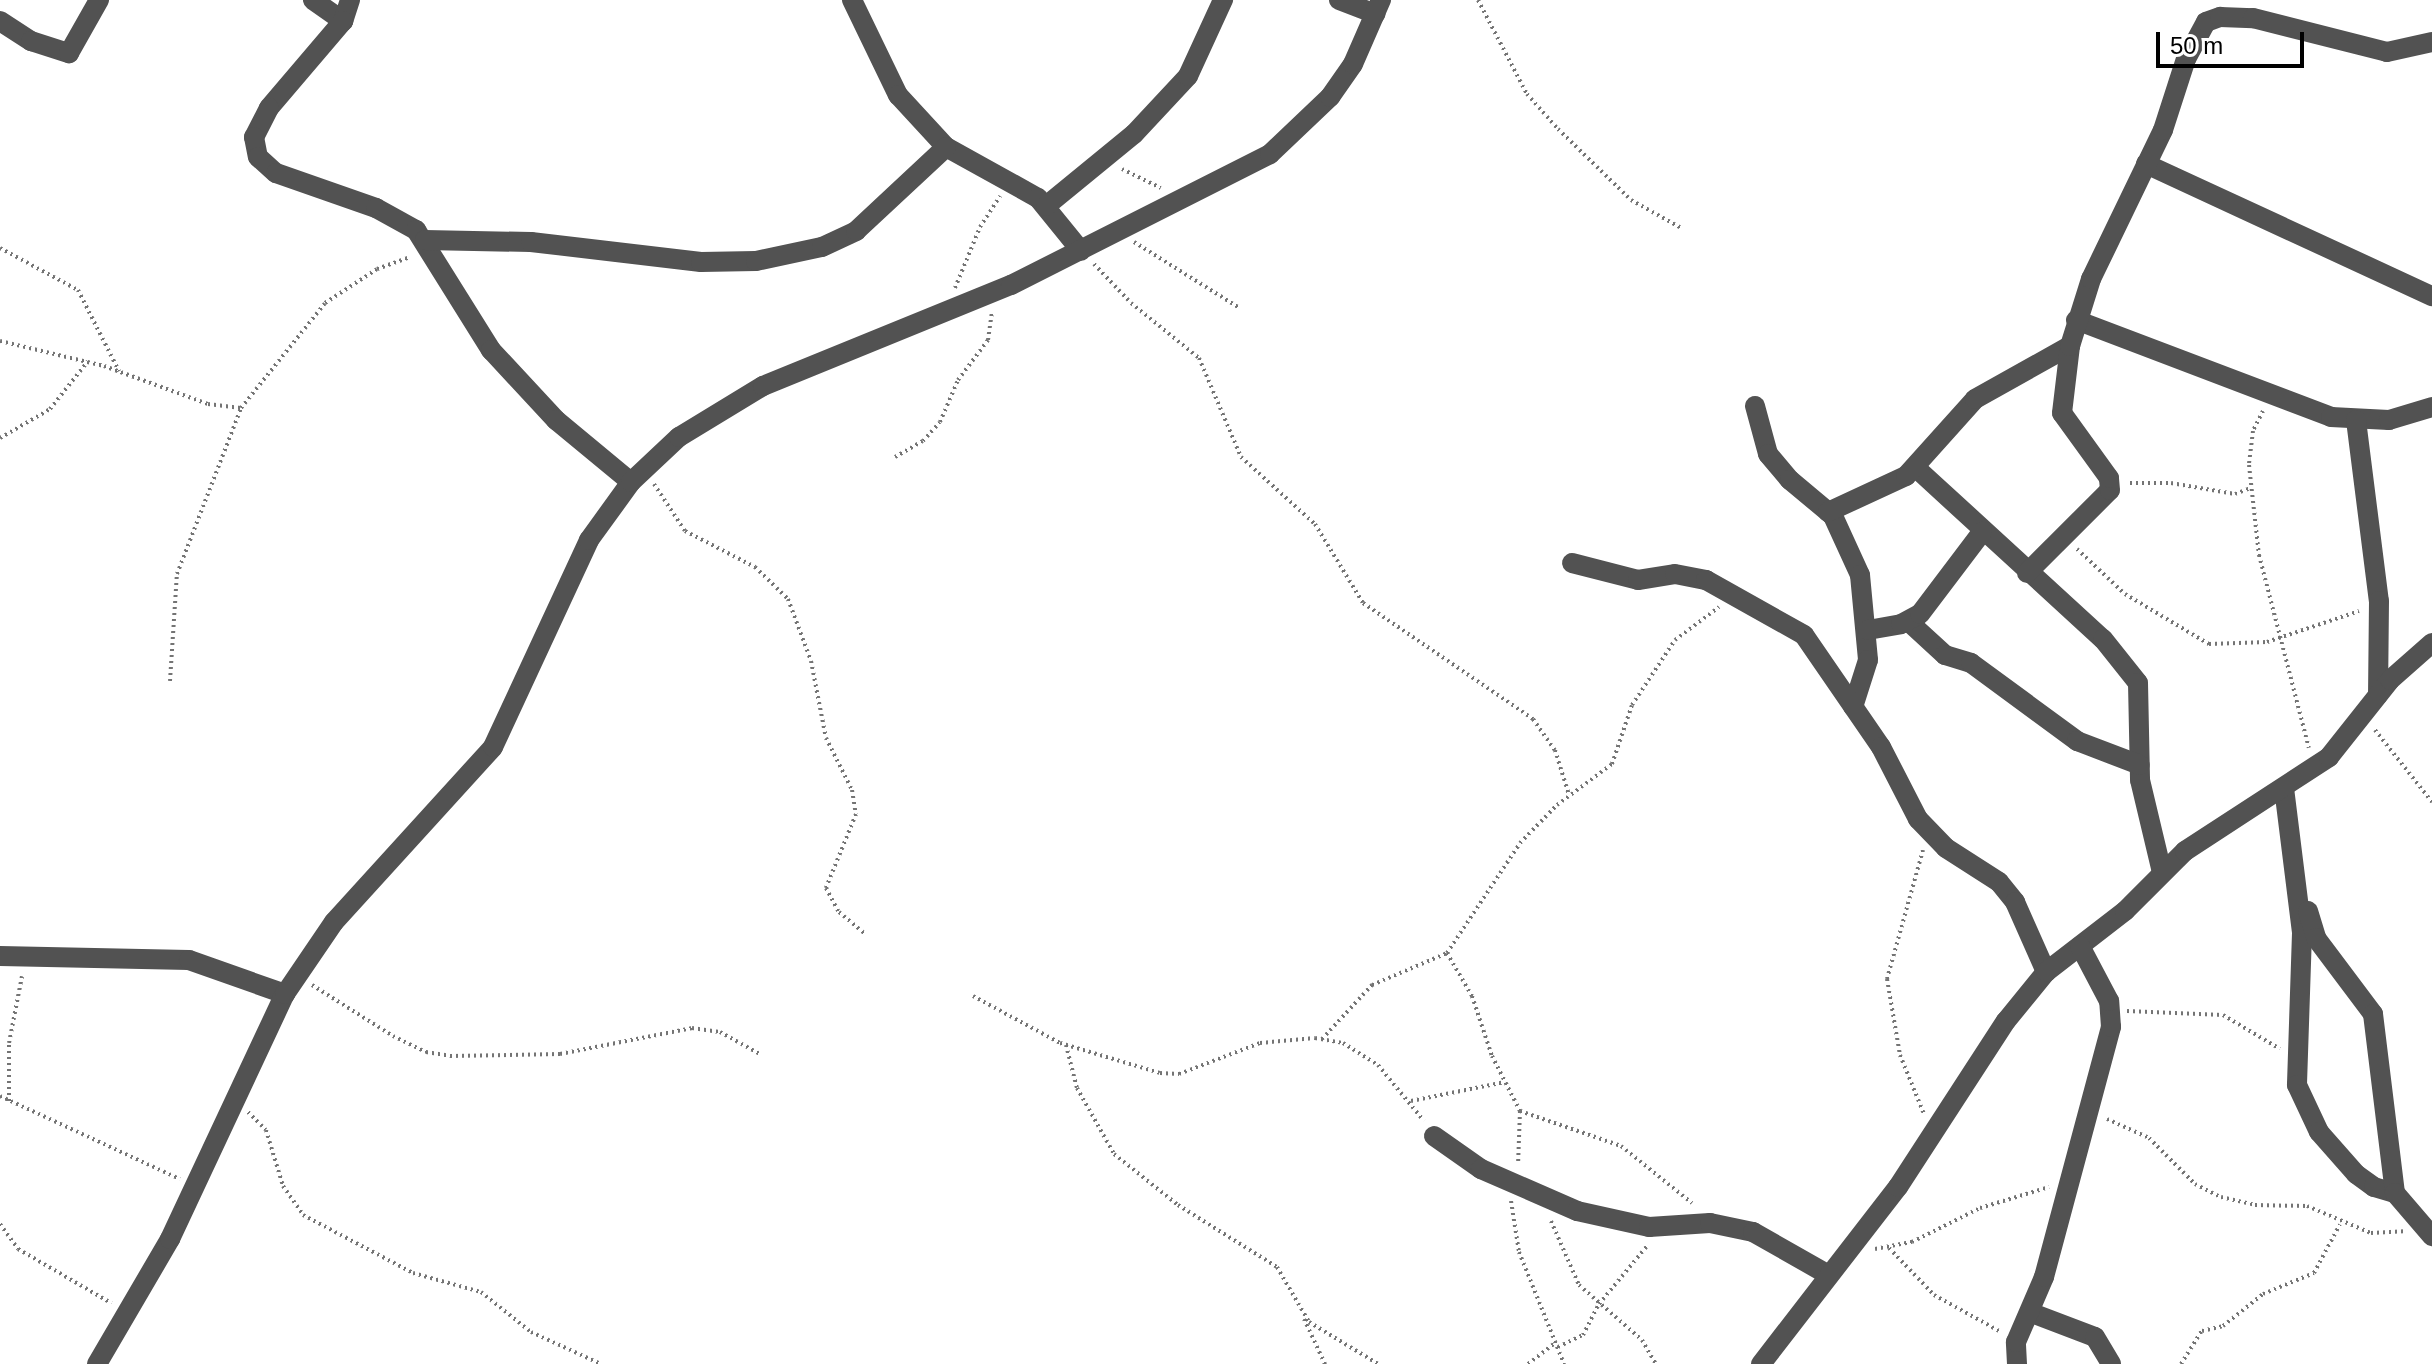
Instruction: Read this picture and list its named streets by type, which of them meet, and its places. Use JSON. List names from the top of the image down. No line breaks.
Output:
{"scale_bar":"50 m"}
